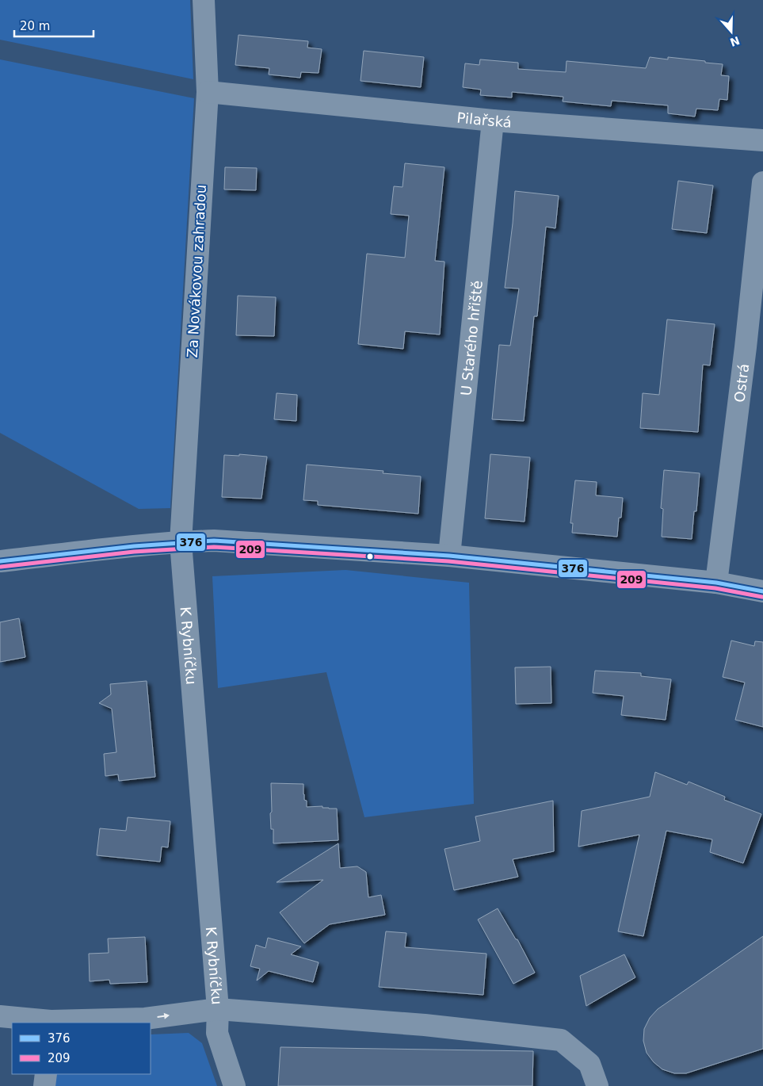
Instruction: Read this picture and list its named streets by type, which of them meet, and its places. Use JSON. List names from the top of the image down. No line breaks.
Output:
{"streets":{"street":["Pilařská","Za Novákovou zahradou","U Starého hřiště","Ostrá","K Rybníčku"]},"crossings":[["Pilařská","Za Novákovou zahradou"],["Pilařská","U Starého hřiště"],["Za Novákovou zahradou","K Rybníčku"]],"lines":["transit line 376","transit line 209"],"legend":["376","209"],"scale_bar":"20 m","north":"bottom"}
